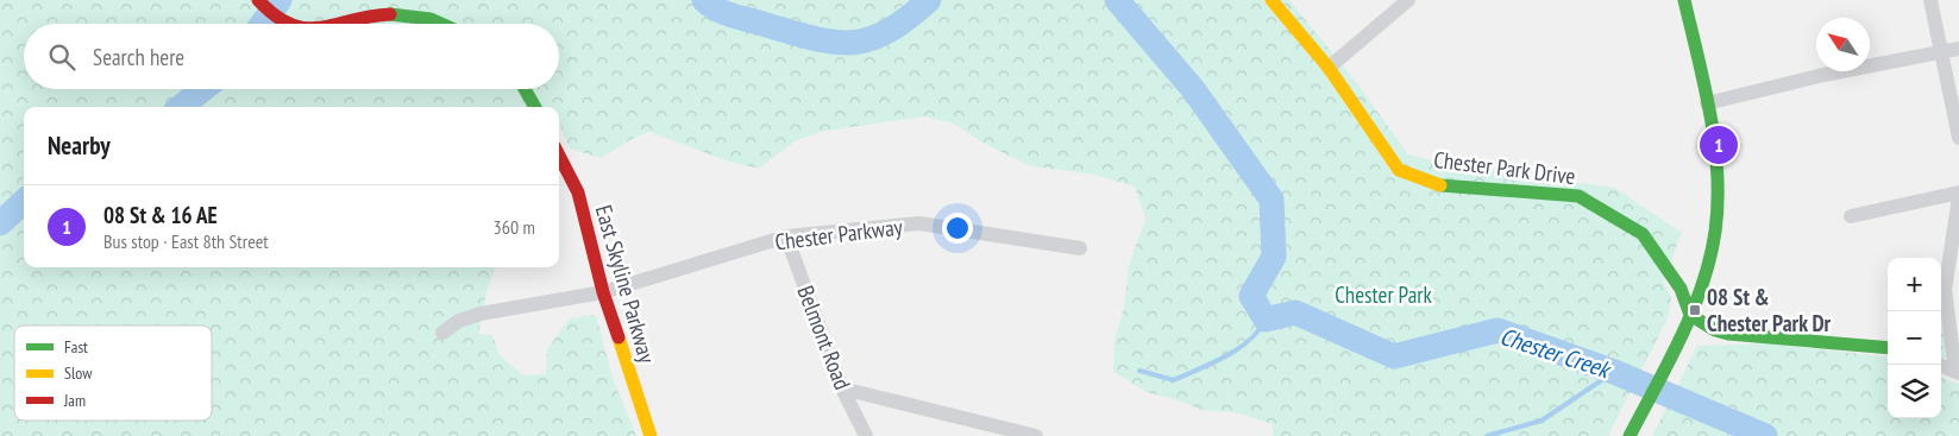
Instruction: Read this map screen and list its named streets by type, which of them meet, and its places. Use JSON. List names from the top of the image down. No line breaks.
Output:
{"streets":{"street":["Chester Park Drive","Chester Parkway","East Skyline Parkway","Belmont Road"]},"crossings":[["Chester Parkway","East Skyline Parkway"],["Chester Parkway","Belmont Road"]],"water":["Chester Creek"],"parks":["Chester Park"],"places":{"transit":["08 St & Chester Park Dr"]},"legend":["Fast","Slow","Jam"],"north":"top left","page":{"search":"Search here","heading":"Nearby","pins":"1","list":[{"mark":"1","name":"08 St & 16 AE","note":"Bus stop · East 8th Street","value":"360 m"}],"map_buttons":["+","−"]}}
